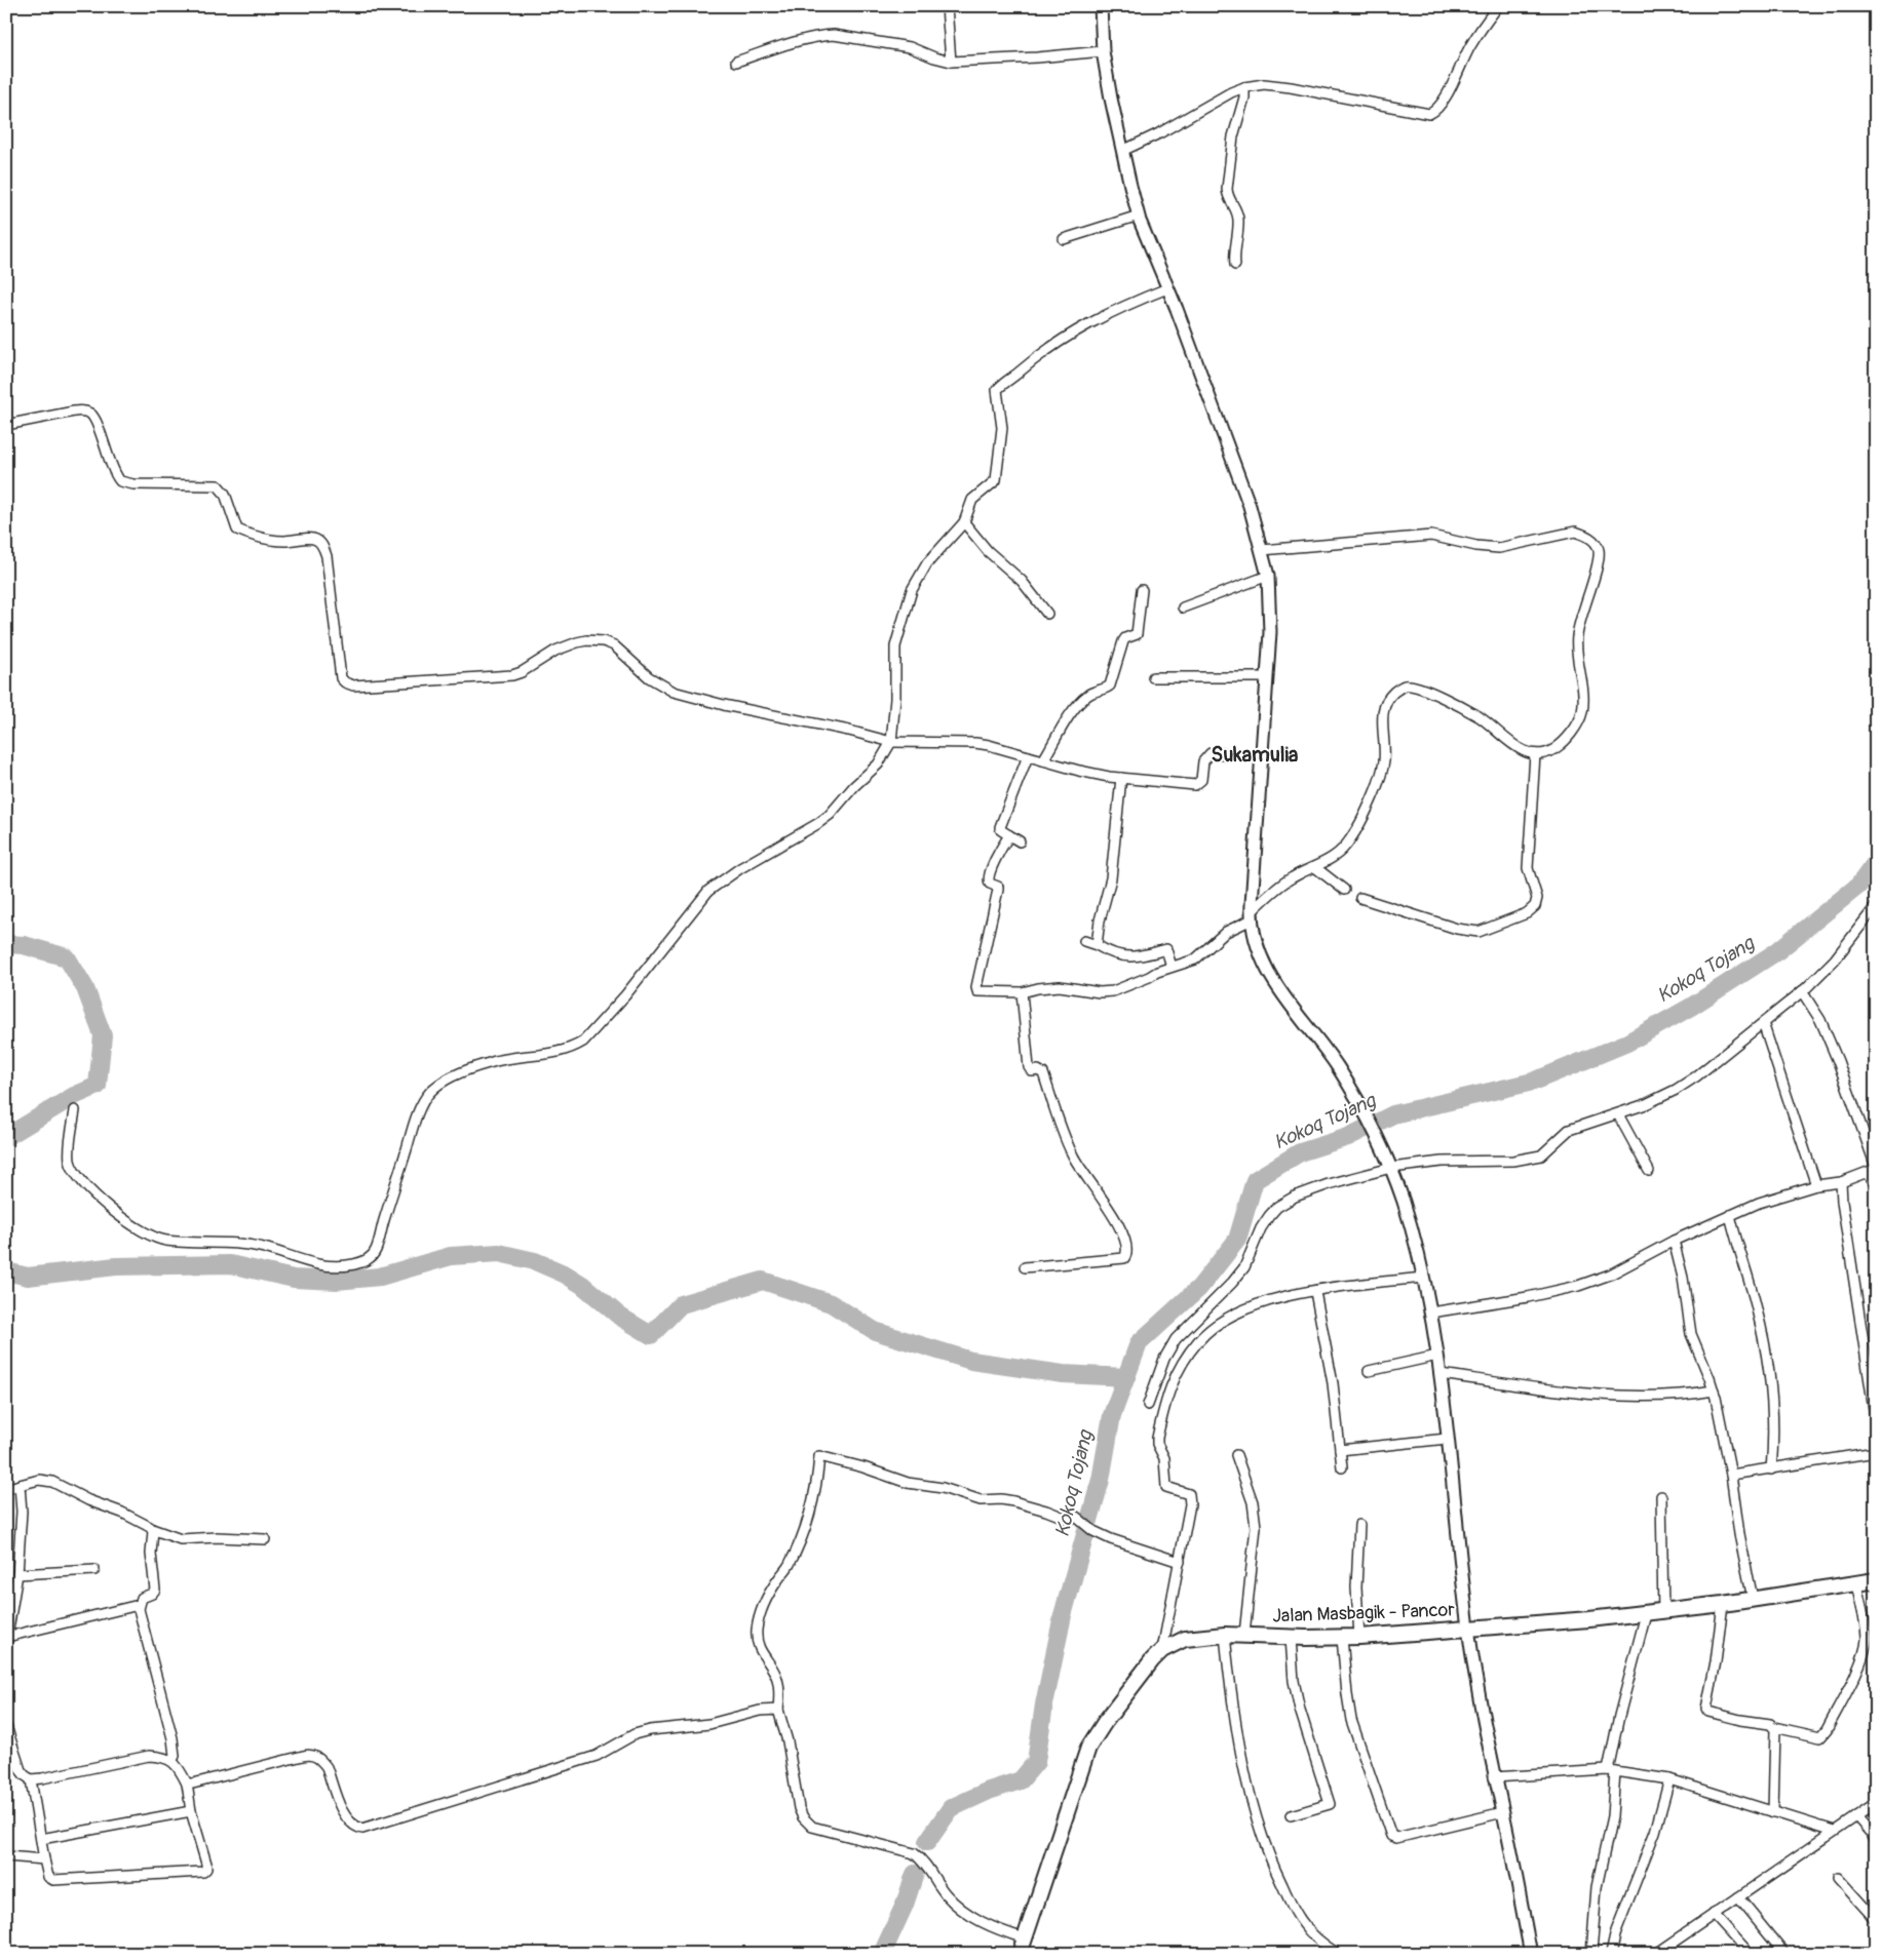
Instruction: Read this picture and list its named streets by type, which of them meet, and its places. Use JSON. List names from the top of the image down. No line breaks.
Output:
{"streets":{"main road":["Jalan Masbagik - Pancor"]},"districts":["Sukamulia"],"water":["Kokoq Tojang"]}
